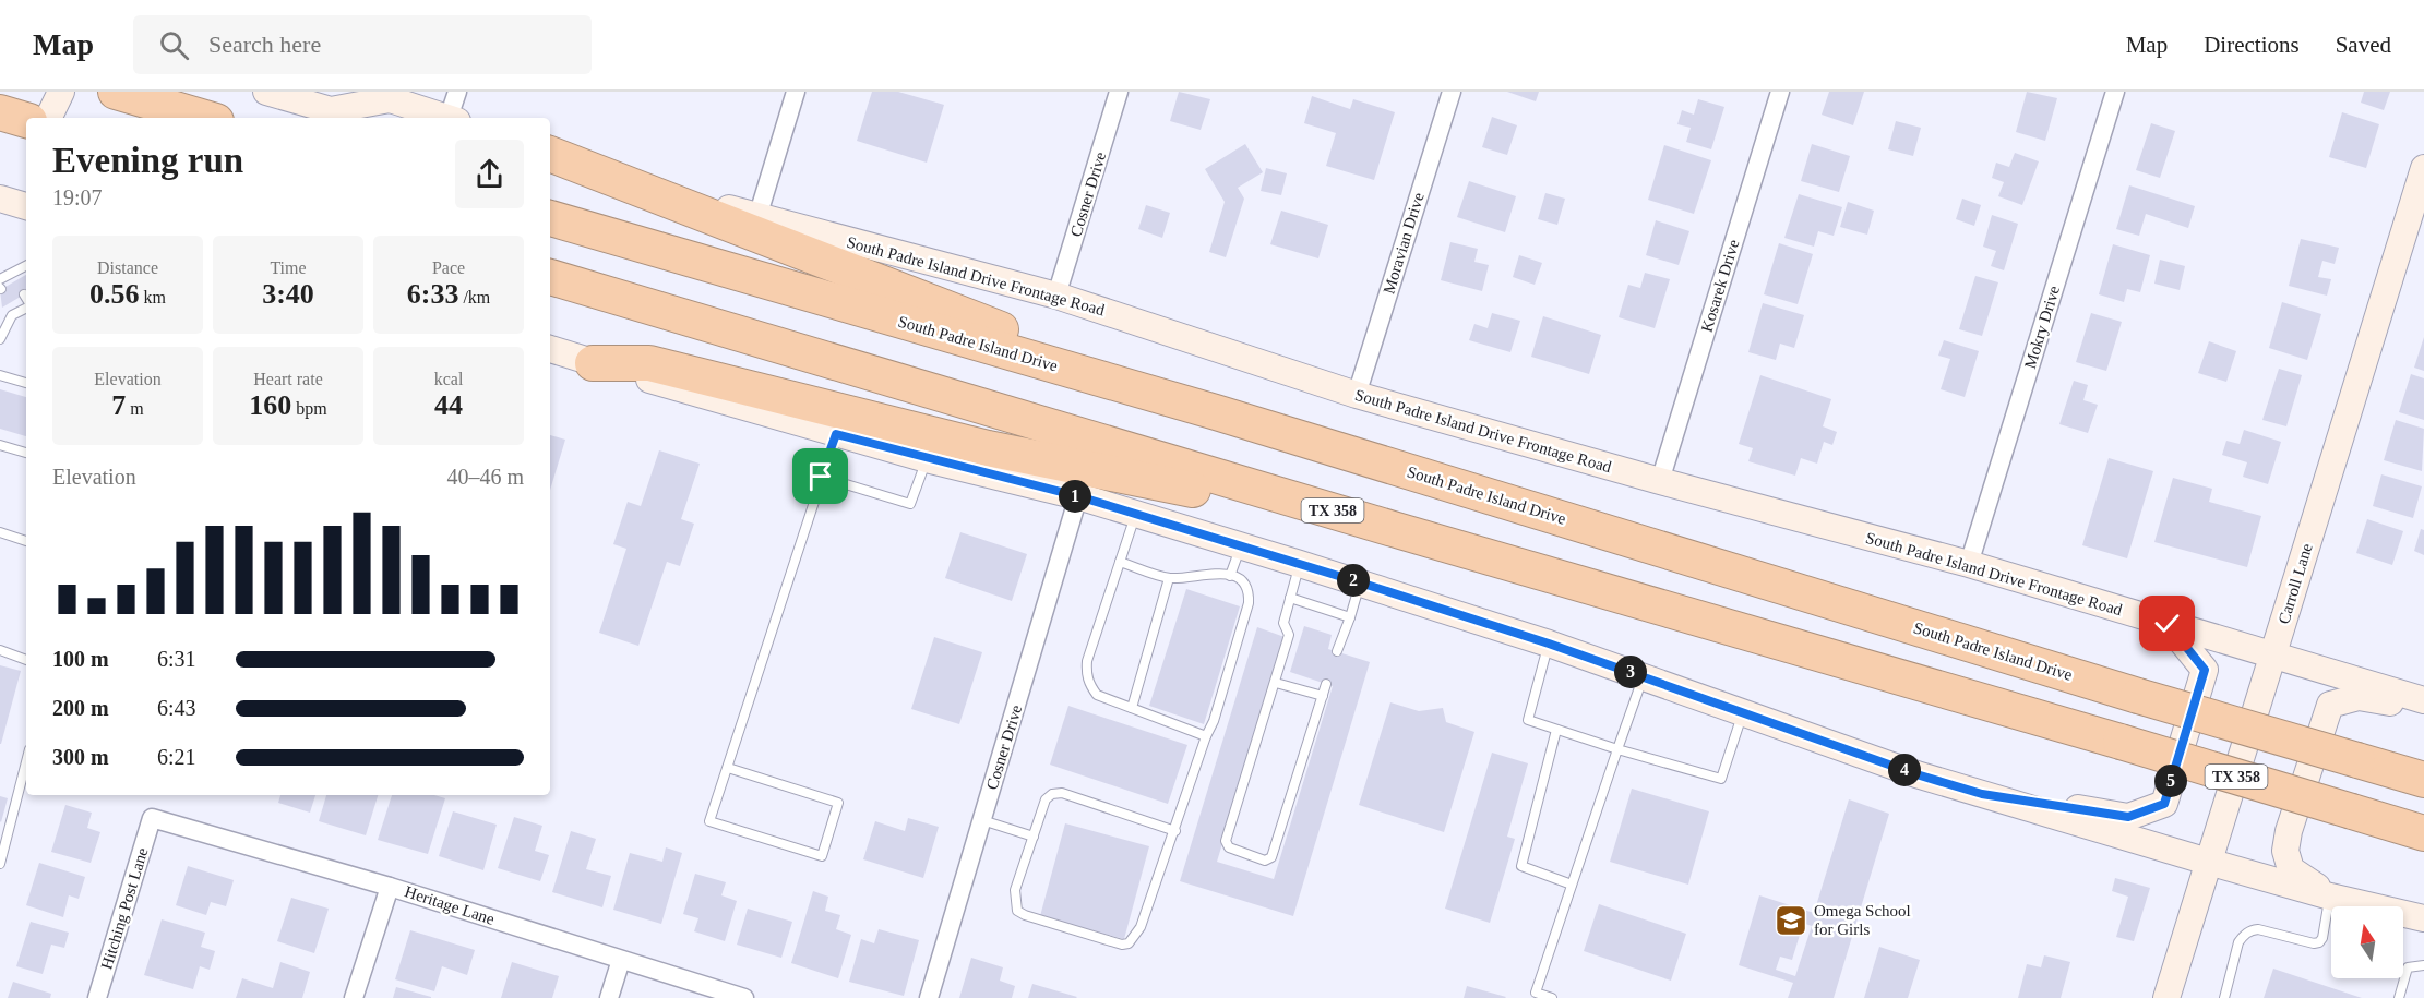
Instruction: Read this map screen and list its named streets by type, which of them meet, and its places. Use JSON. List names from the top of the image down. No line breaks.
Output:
{"streets":{"highway":["South Padre Island Drive","TX 358"],"main road":["South Padre Island Drive Frontage Road","Carroll Lane"],"street":["Cosner Drive","Moravian Drive","Kosarek Drive","Mokry Drive","Heritage Lane","Hitching Post Lane"]},"crossings":[["Cosner Drive","South Padre Island Drive Frontage Road"],["Moravian Drive","South Padre Island Drive Frontage Road"],["South Padre Island Drive Frontage Road","Kosarek Drive"],["South Padre Island Drive Frontage Road","Mokry Drive"],["South Padre Island Drive Frontage Road","Carroll Lane"],["Heritage Lane","Hitching Post Lane"]],"places":{"school or university":["Omega School for Girls"]},"north":"top","page":{"header":"Map","search":"Search here","nav":["Map","Directions","Saved"],"heading":["Evening run","19:07"],"stats":[["Distance","0.56 km"],["Time","3:40"],["Pace","6:33 /km"],["Elevation","7 m"],["Heart rate","160 bpm"],["kcal","44"]],"chart":["Elevation","40–46 m"],"pins":["1","2","3","4","5"],"list":[{"name":"100 m","note":"6:31"},{"name":"200 m","note":"6:43"},{"name":"300 m","note":"6:21"}]}}
